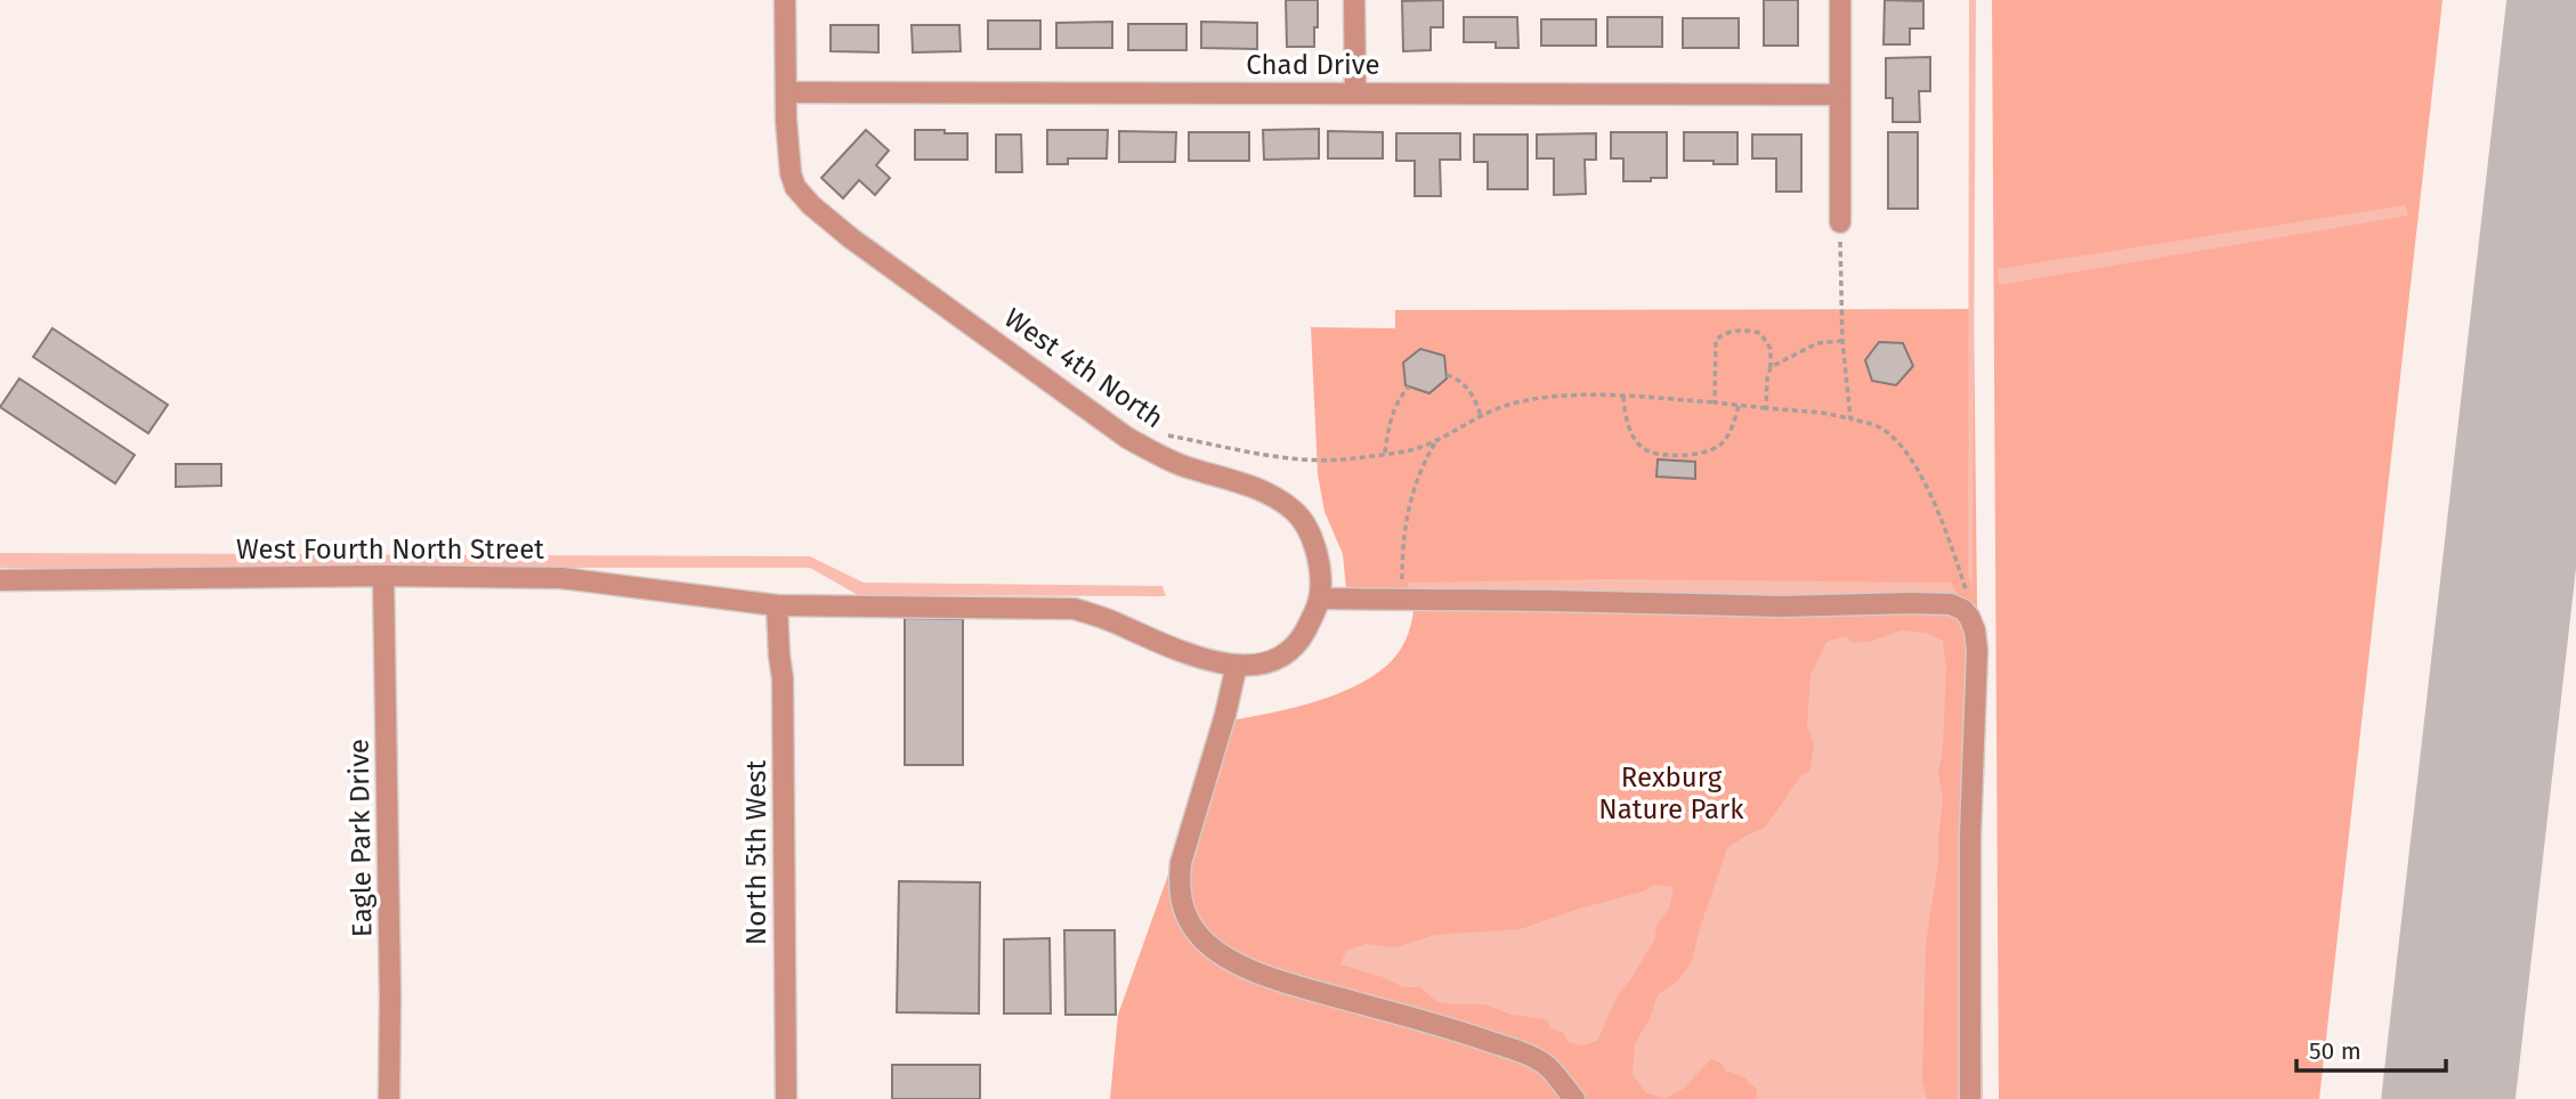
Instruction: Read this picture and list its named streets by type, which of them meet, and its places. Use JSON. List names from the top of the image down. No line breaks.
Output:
{"streets":{"street":["Chad Drive","West 4th North","West Fourth North Street","Eagle Park Drive","North 5th West"]},"crossings":[["Chad Drive","West 4th North"],["West 4th North","West Fourth North Street"],["West 4th North","North 5th West"],["West Fourth North Street","Eagle Park Drive"],["West Fourth North Street","North 5th West"]],"parks":["Rexburg Nature Park"],"scale_bar":"50 m"}
